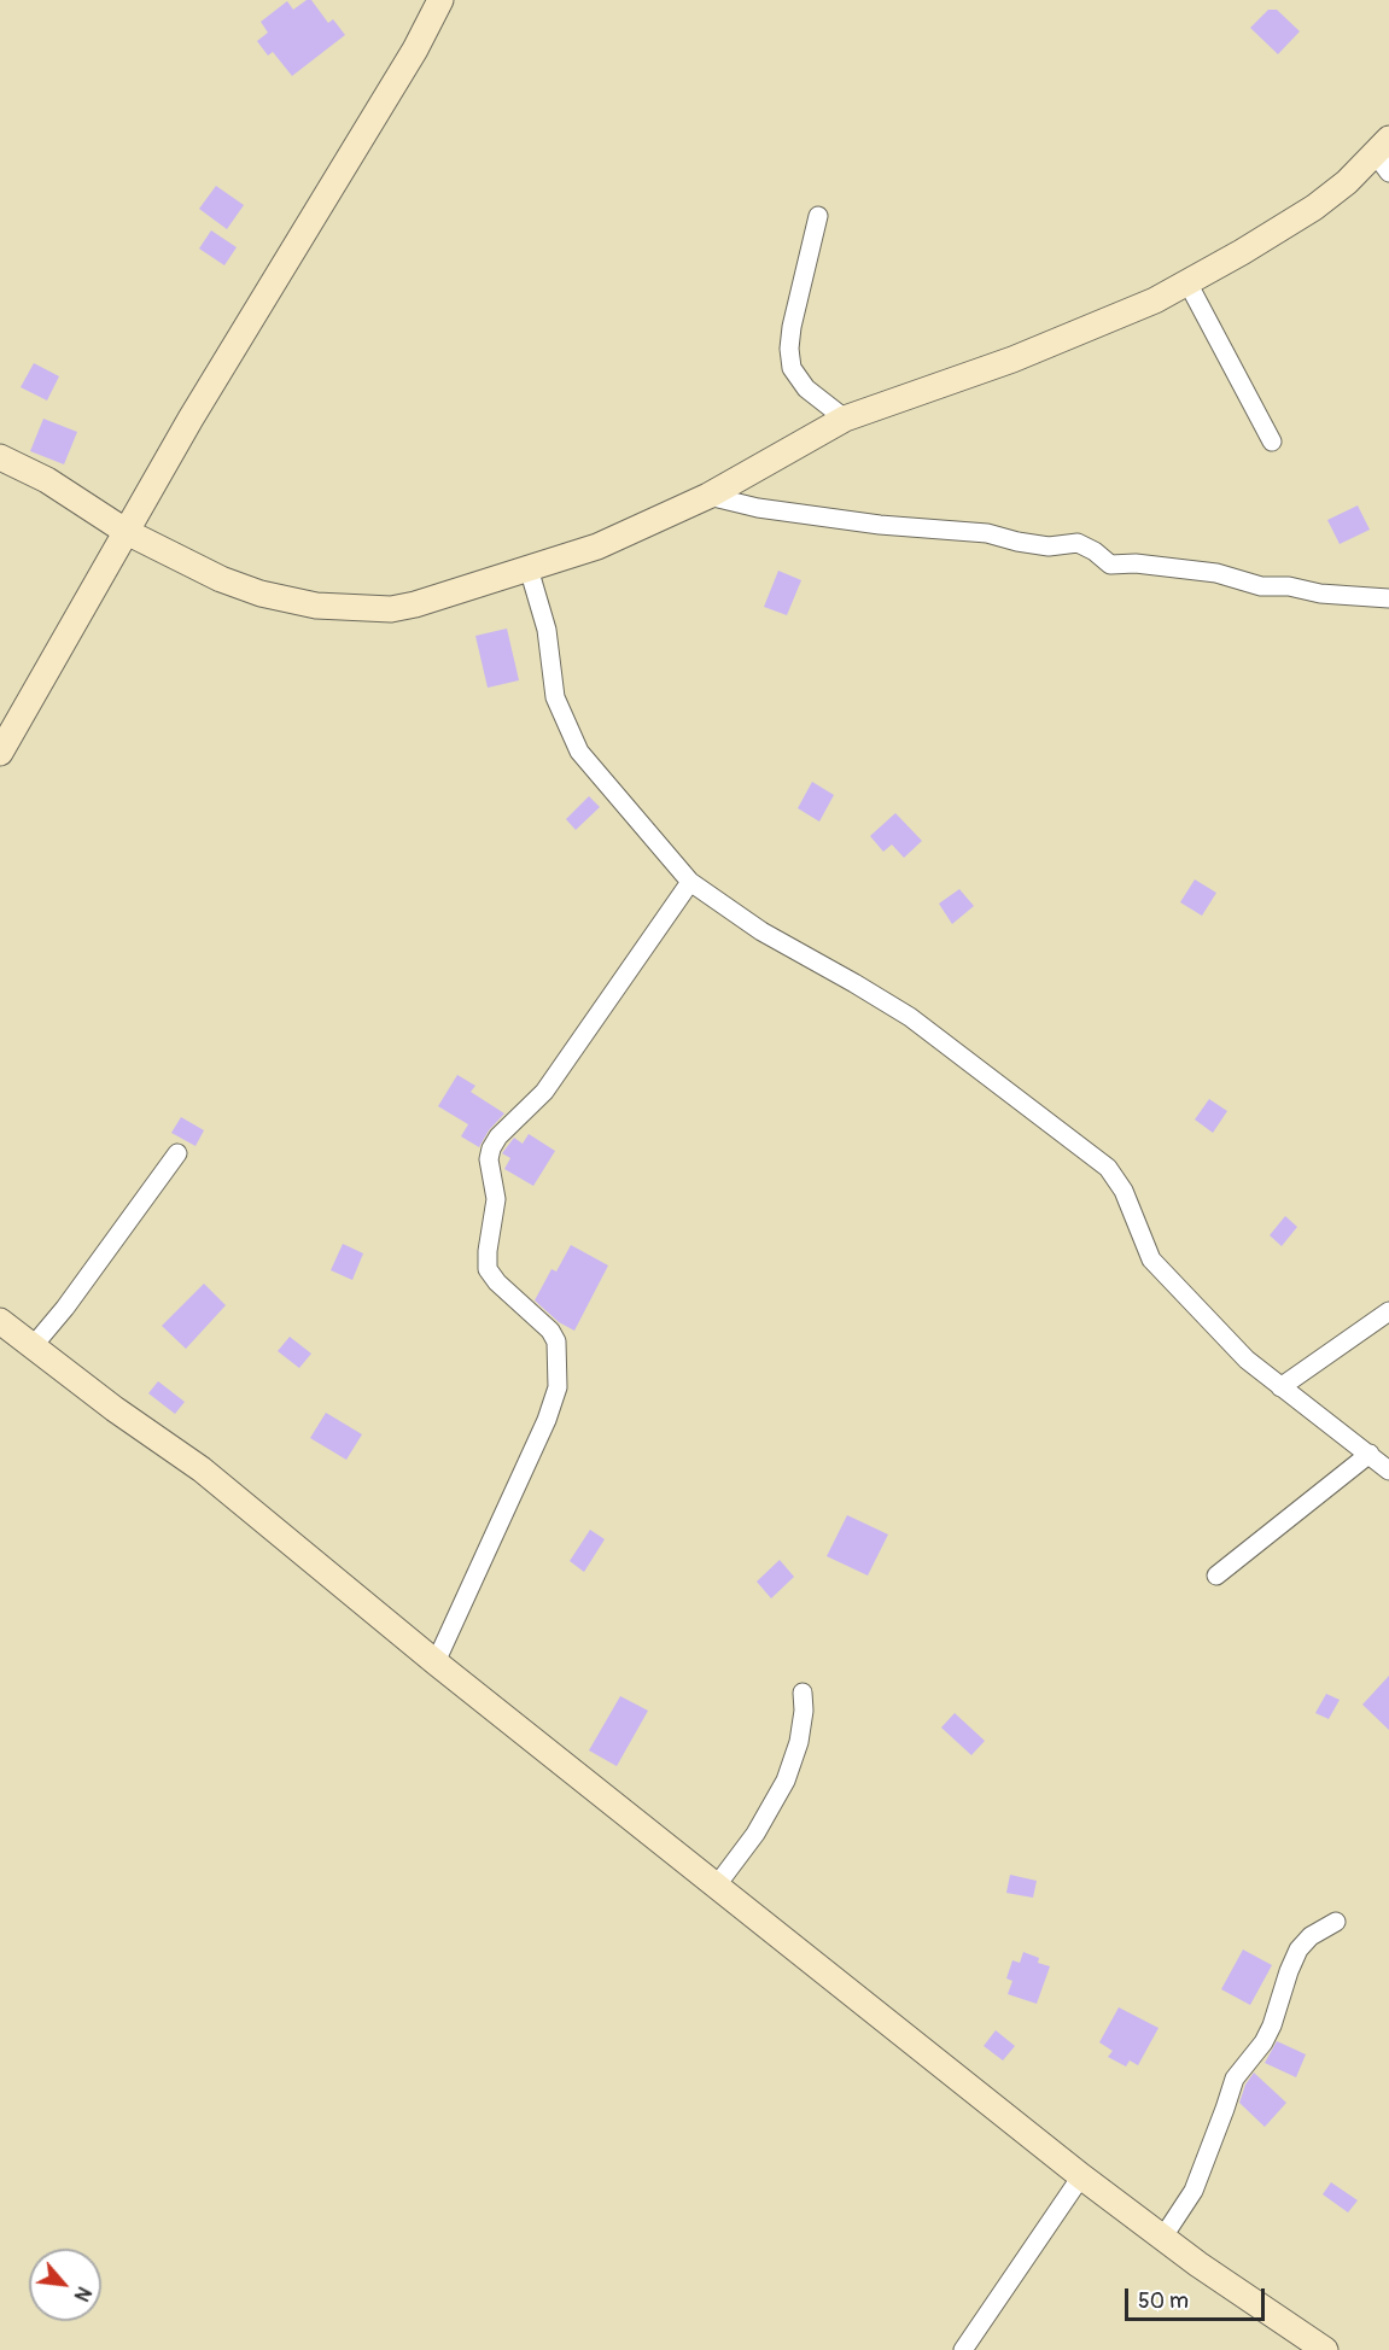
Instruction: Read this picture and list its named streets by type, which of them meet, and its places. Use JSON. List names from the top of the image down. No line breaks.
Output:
{"scale_bar":"50 m","north":"bottom right"}
